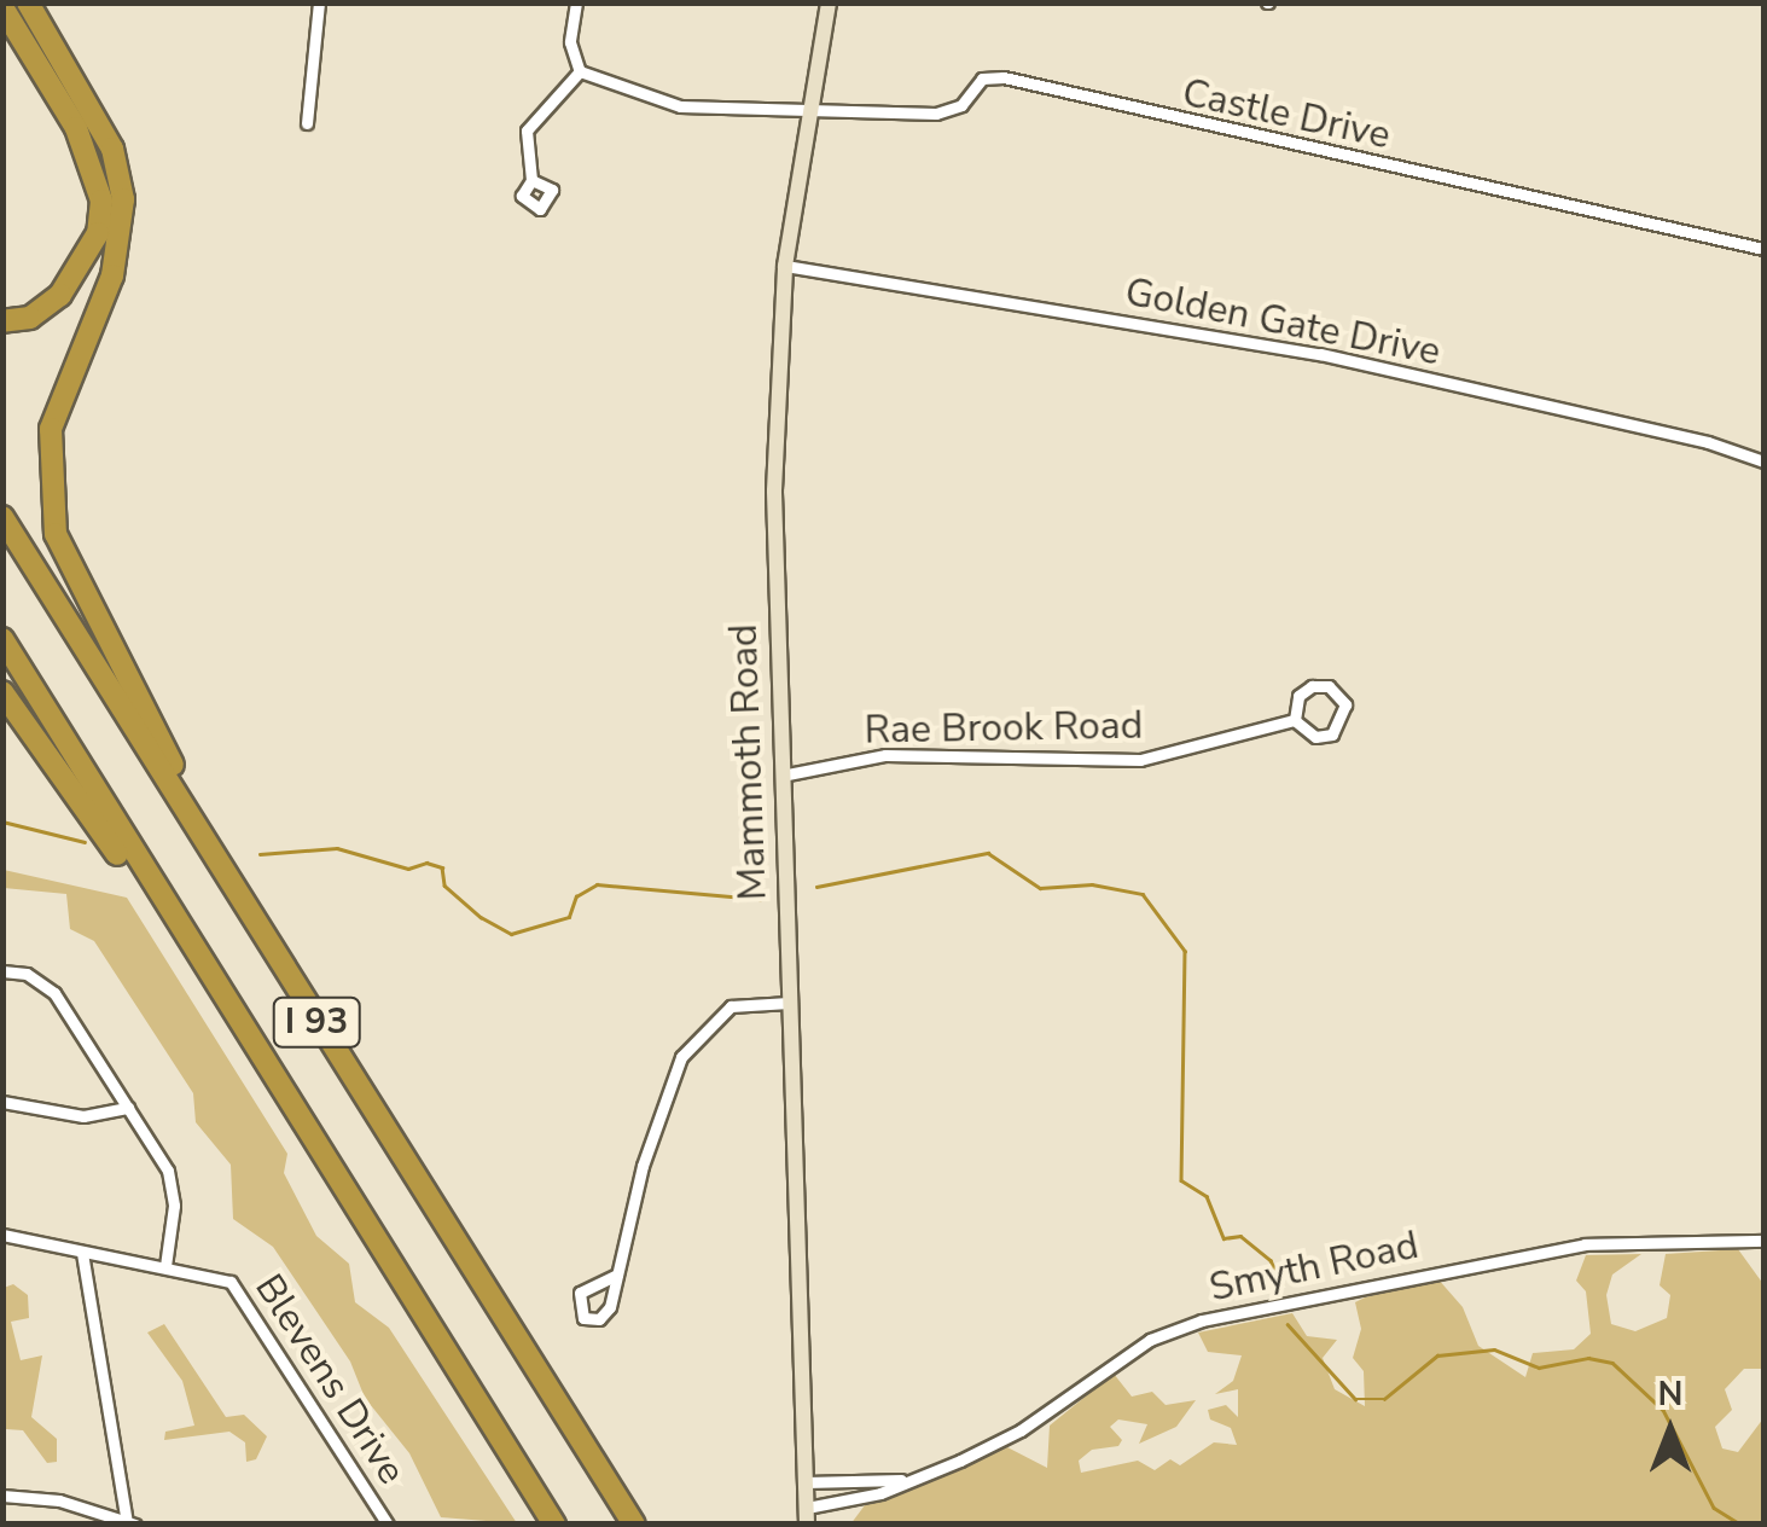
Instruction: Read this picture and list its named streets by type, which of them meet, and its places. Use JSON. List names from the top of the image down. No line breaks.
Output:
{"streets":{"highway":["I 93"],"main road":["Mammoth Road"],"street":["Castle Drive","Golden Gate Drive","Rae Brook Road","Smyth Road","Blevens Drive"]},"crossings":[["Castle Drive","Mammoth Road"],["Golden Gate Drive","Mammoth Road"],["Rae Brook Road","Mammoth Road"],["Mammoth Road","Smyth Road"]],"north":"top"}
